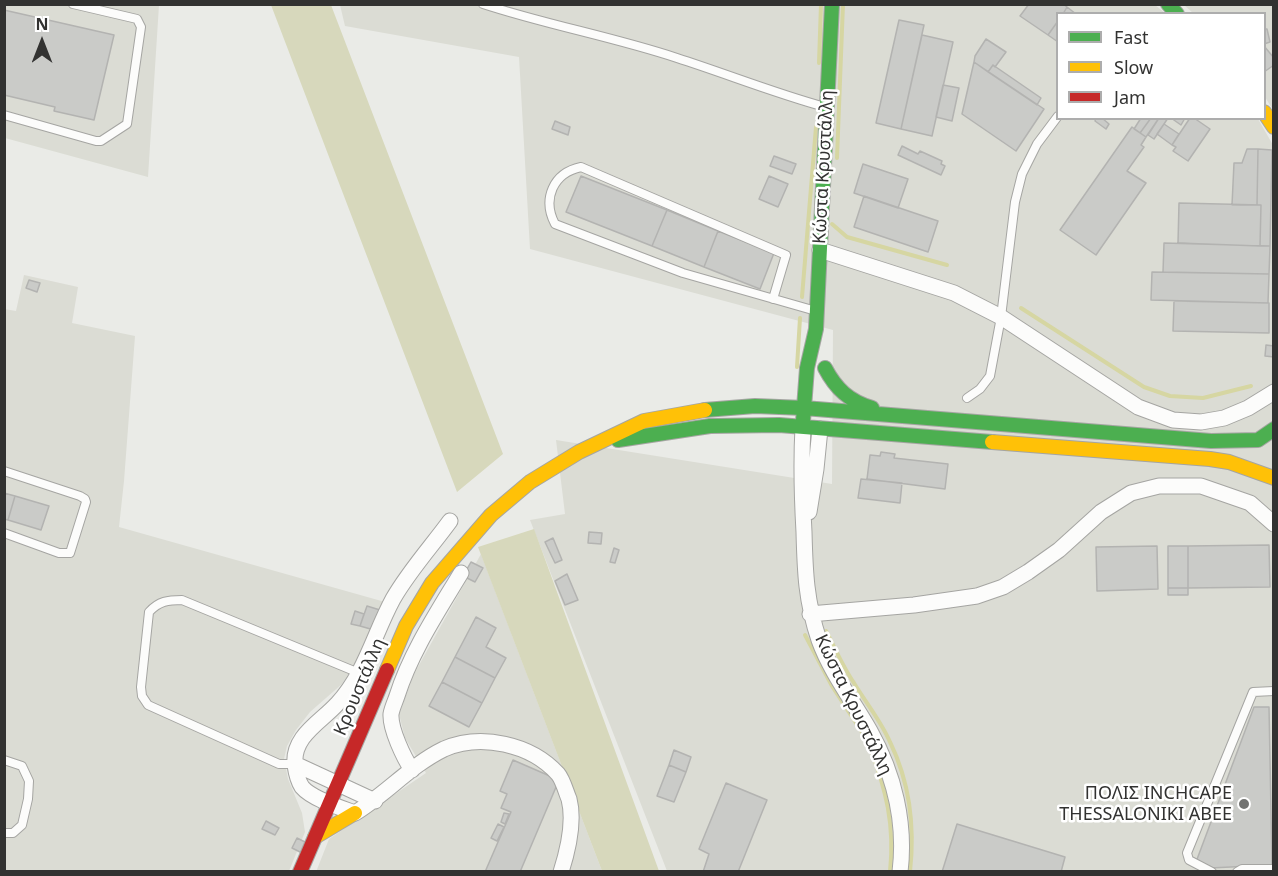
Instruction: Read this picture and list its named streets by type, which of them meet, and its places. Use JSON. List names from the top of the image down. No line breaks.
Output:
{"streets":{"street":["Κώστα Κρυστάλλη","Κρουστάλλη"]},"places":["ΠΟΛΙΣ INCHCAPE THESSALONIKI ΑΒΕΕ"],"legend":["Fast","Slow","Jam"],"north":"top"}
